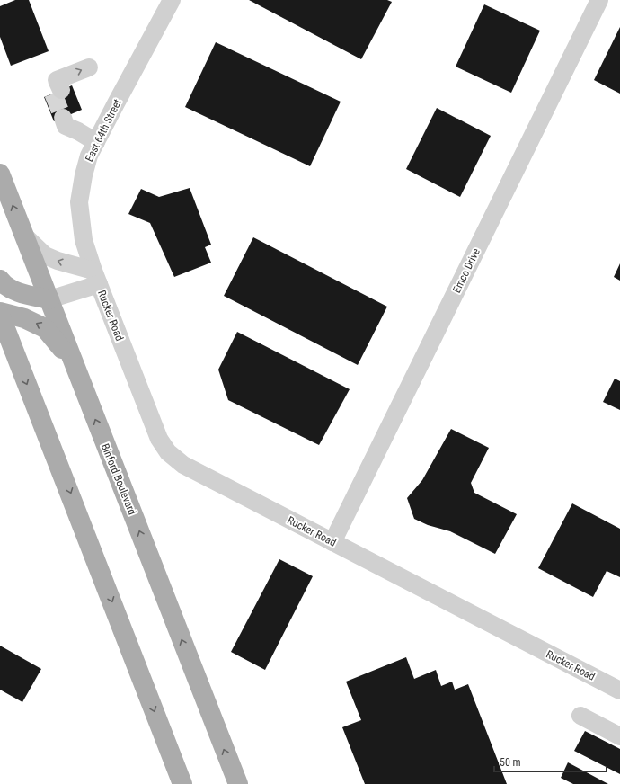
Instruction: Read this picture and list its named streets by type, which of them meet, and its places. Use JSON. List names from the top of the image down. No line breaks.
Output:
{"streets":{"main road":["Binford Boulevard"],"street":["East 64th Street","Emco Drive","Rucker Road"]},"crossings":[["East 64th Street","Rucker Road"],["Emco Drive","Rucker Road"],["Rucker Road","Binford Boulevard"]],"scale_bar":"50 m"}
